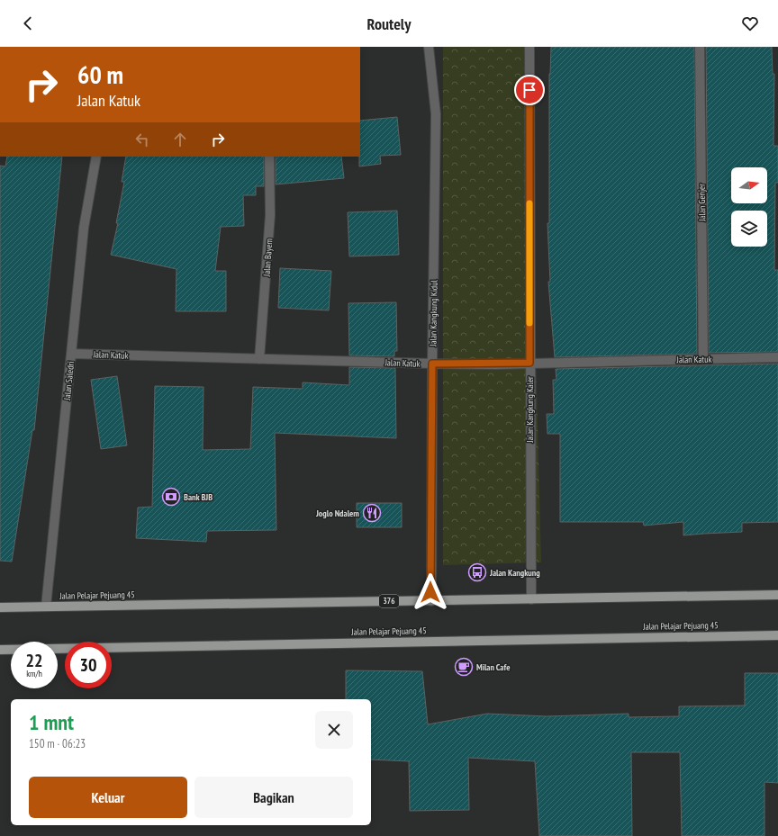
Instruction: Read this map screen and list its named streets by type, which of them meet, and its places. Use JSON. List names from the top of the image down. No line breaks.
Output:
{"streets":{"main road":["Jalan Pelajar Pejuang 45","376"],"street":["Jalan Genjer","Jalan Bayem","Jalan Kangkung Kidul","Jalan Katuk","Jalan Saledri","Jalan Kangkung Kaler"]},"crossings":[["Jalan Genjer","Jalan Katuk"],["Jalan Bayem","Jalan Katuk"],["Jalan Kangkung Kidul","Jalan Katuk"],["Jalan Kangkung Kidul","Jalan Pelajar Pejuang 45"],["Jalan Katuk","Jalan Saledri"],["Jalan Katuk","Jalan Kangkung Kaler"],["Jalan Saledri","Jalan Pelajar Pejuang 45"],["Jalan Kangkung Kaler","Jalan Pelajar Pejuang 45"]],"places":{"bank":["Bank BJB"],"restaurant":["Joglo Ndalem"],"bus stop":["Jalan Kangkung"],"cafe":["Milan Cafe"]},"north":"right","page":{"header":"Routely","turn":["60 m","Jalan Katuk"],"speed":"22 km/h","limit":"30","heading":["1 mnt","150 m · 06:23"],"buttons":["Keluar","Bagikan"]}}
